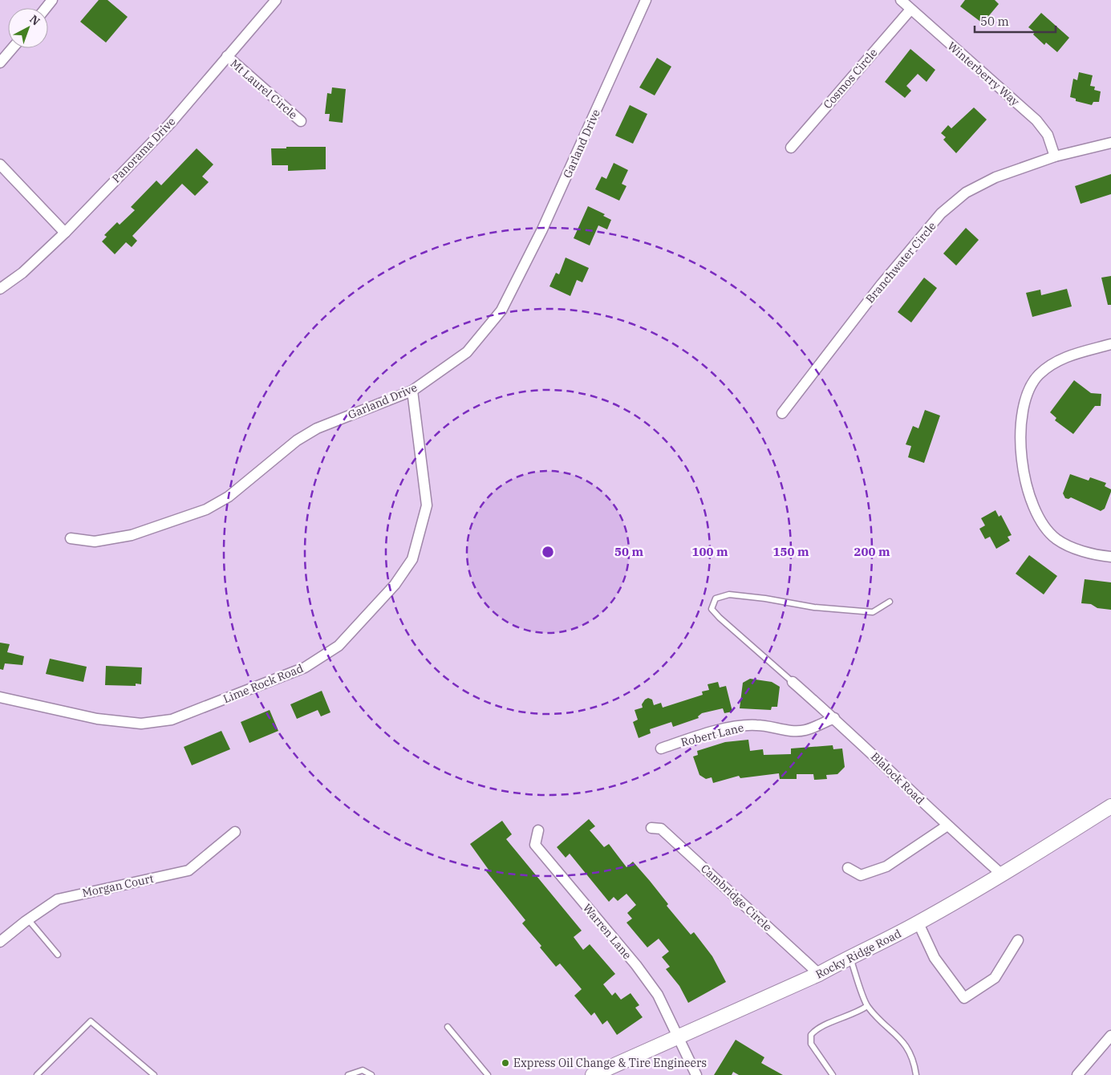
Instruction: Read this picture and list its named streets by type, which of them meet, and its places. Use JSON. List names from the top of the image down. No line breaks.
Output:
{"streets":{"main road":["Rocky Ridge Road"],"street":["Winterberry Way","Cosmos Circle","Mt Laurel Circle","Garland Drive","Panorama Drive","Branchwater Circle","Lime Rock Road","Robert Lane","Blalock Road","Morgan Court","Cambridge Circle","Warren Lane"]},"crossings":[["Winterberry Way","Cosmos Circle"],["Winterberry Way","Branchwater Circle"],["Mt Laurel Circle","Panorama Drive"],["Garland Drive","Lime Rock Road"],["Robert Lane","Blalock Road"],["Blalock Road","Rocky Ridge Road"],["Cambridge Circle","Rocky Ridge Road"],["Warren Lane","Rocky Ridge Road"]],"places":["Express Oil Change & Tire Engineers"],"scale_bar":"50 m","north":"top right","rings":["50 m","100 m","150 m","200 m"]}
